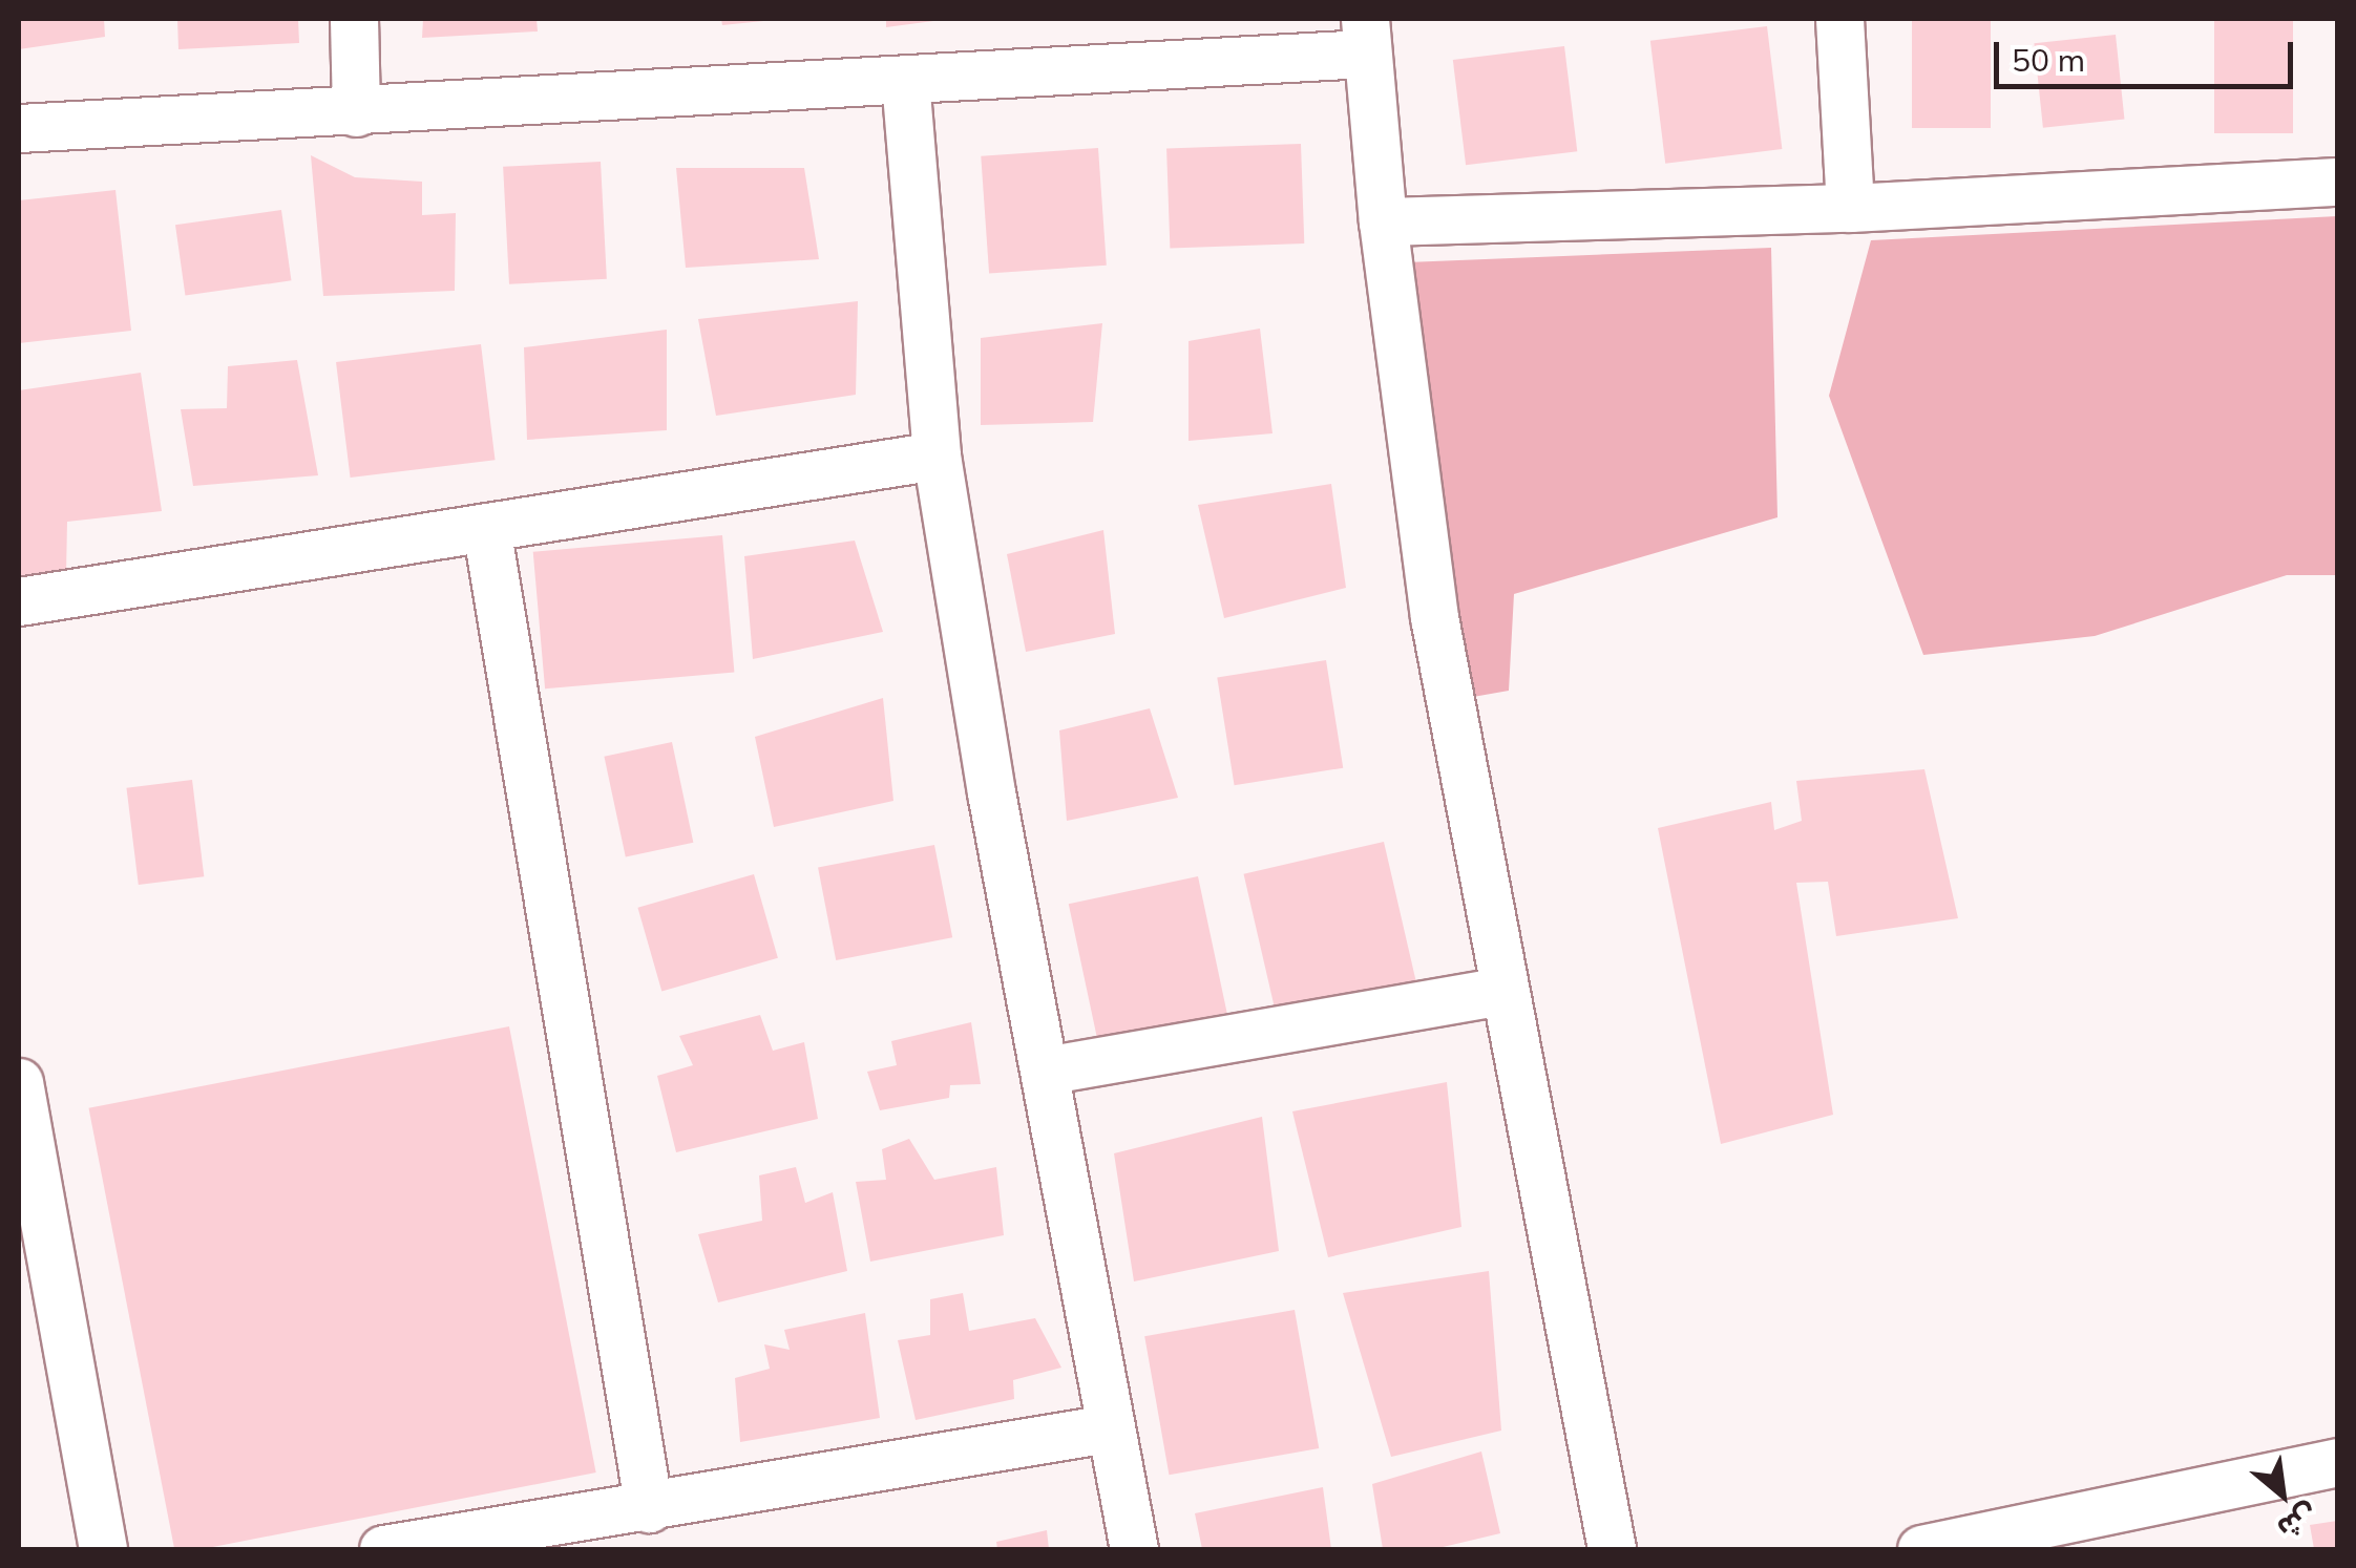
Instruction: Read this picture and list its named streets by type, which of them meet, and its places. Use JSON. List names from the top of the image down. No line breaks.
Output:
{"scale_bar":"50 m","north":"bottom right"}
